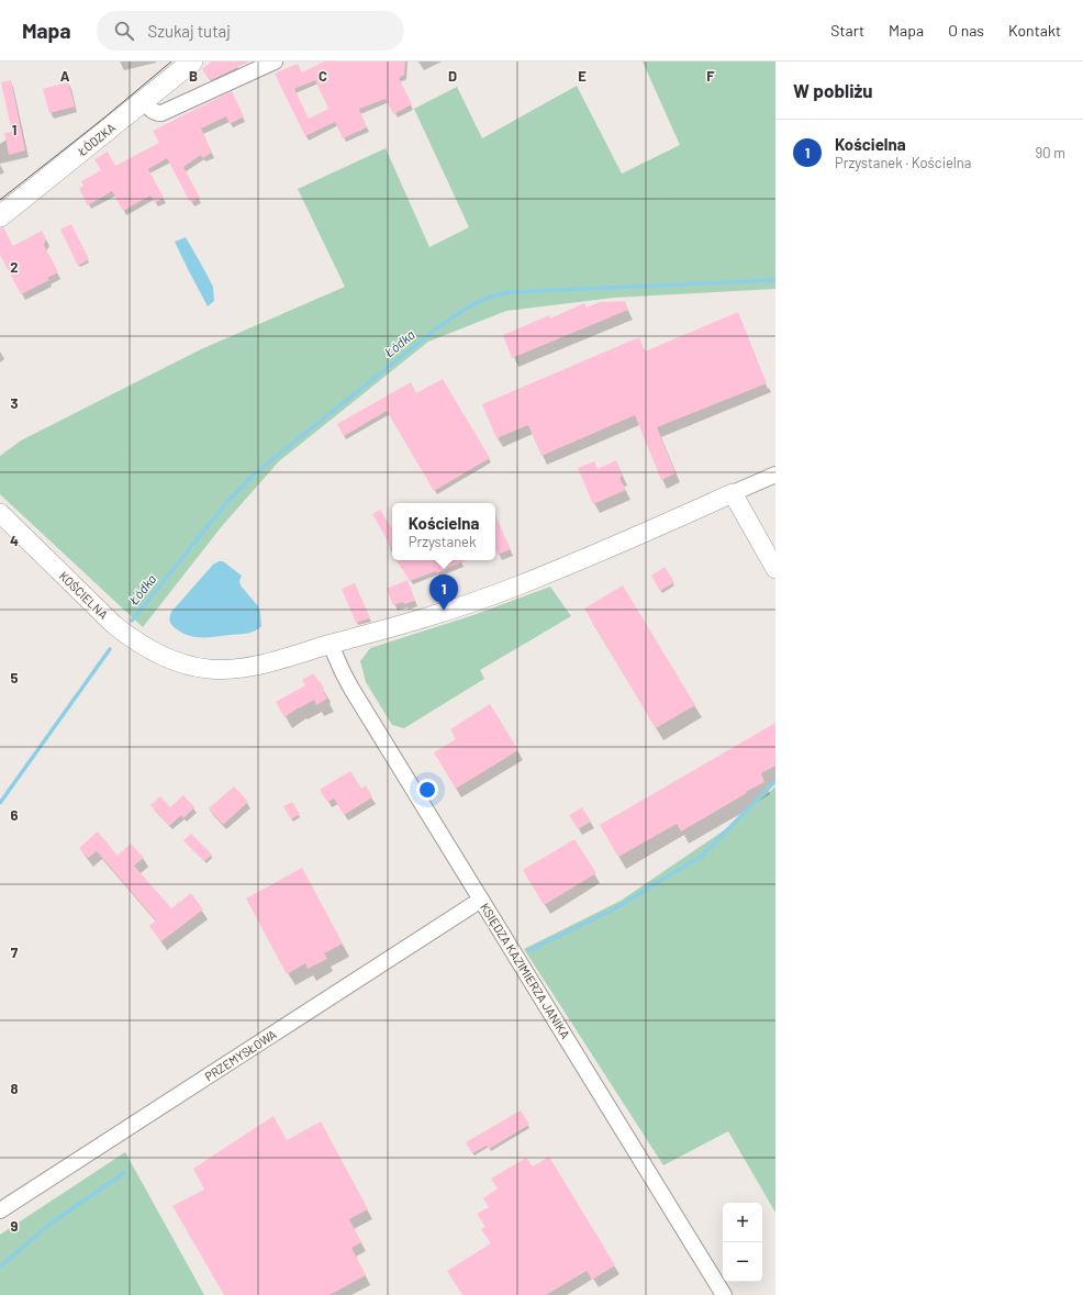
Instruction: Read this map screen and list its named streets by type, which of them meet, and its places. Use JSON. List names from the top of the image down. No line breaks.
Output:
{"streets":{"main road":["ŁÓDZKA"],"street":["KOŚCIELNA","KSIĘDZA KAZIMIERZA JANIKA","PRZEMYSŁOWA"]},"crossings":[["KOŚCIELNA","KSIĘDZA KAZIMIERZA JANIKA"],["KSIĘDZA KAZIMIERZA JANIKA","PRZEMYSŁOWA"]],"water":["Łódka"],"page":{"header":"Mapa","search":"Szukaj tutaj","nav":["Start","Mapa","O nas","Kontakt"],"heading":"W pobliżu","list":[{"mark":"1","name":"Kościelna","note":"Przystanek · Kościelna","value":"90 m"}],"popup":["Kościelna","Przystanek"],"pins":"1","map_buttons":["+","−"]},"grid":{"columns":["A","B","C","D","E","F"],"rows":["1","2","3","4","5","6","7","8","9"]}}
